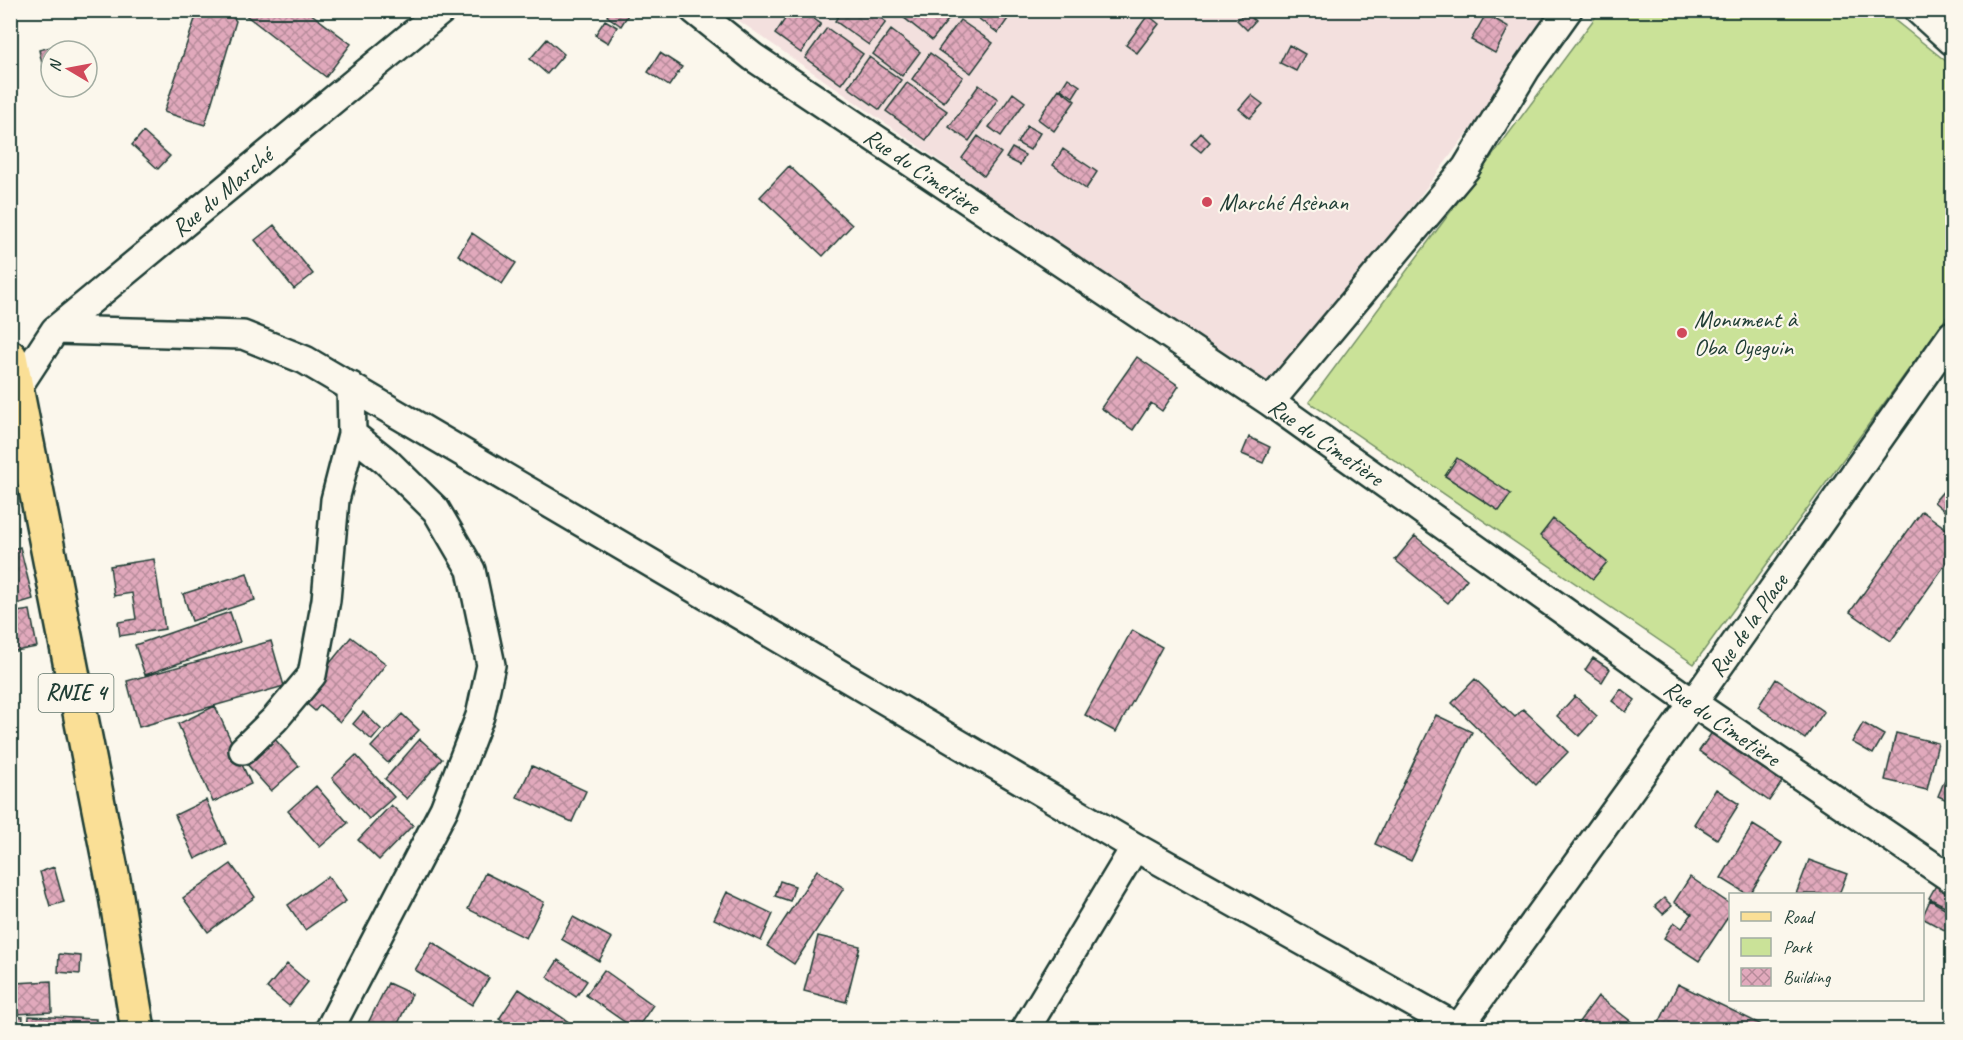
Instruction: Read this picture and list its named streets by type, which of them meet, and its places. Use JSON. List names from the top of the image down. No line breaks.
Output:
{"streets":{"main road":["RNIE 4"],"street":["Rue du Cimetière","Rue du Marché","Rue de la Place"]},"crossings":[["Rue du Cimetière","Rue de la Place"],["Rue du Marché","RNIE 4"]],"places":["Marché Asènan","Monument à Oba Oyeguin"],"legend":["Road","Park","Building"],"north":"left"}
